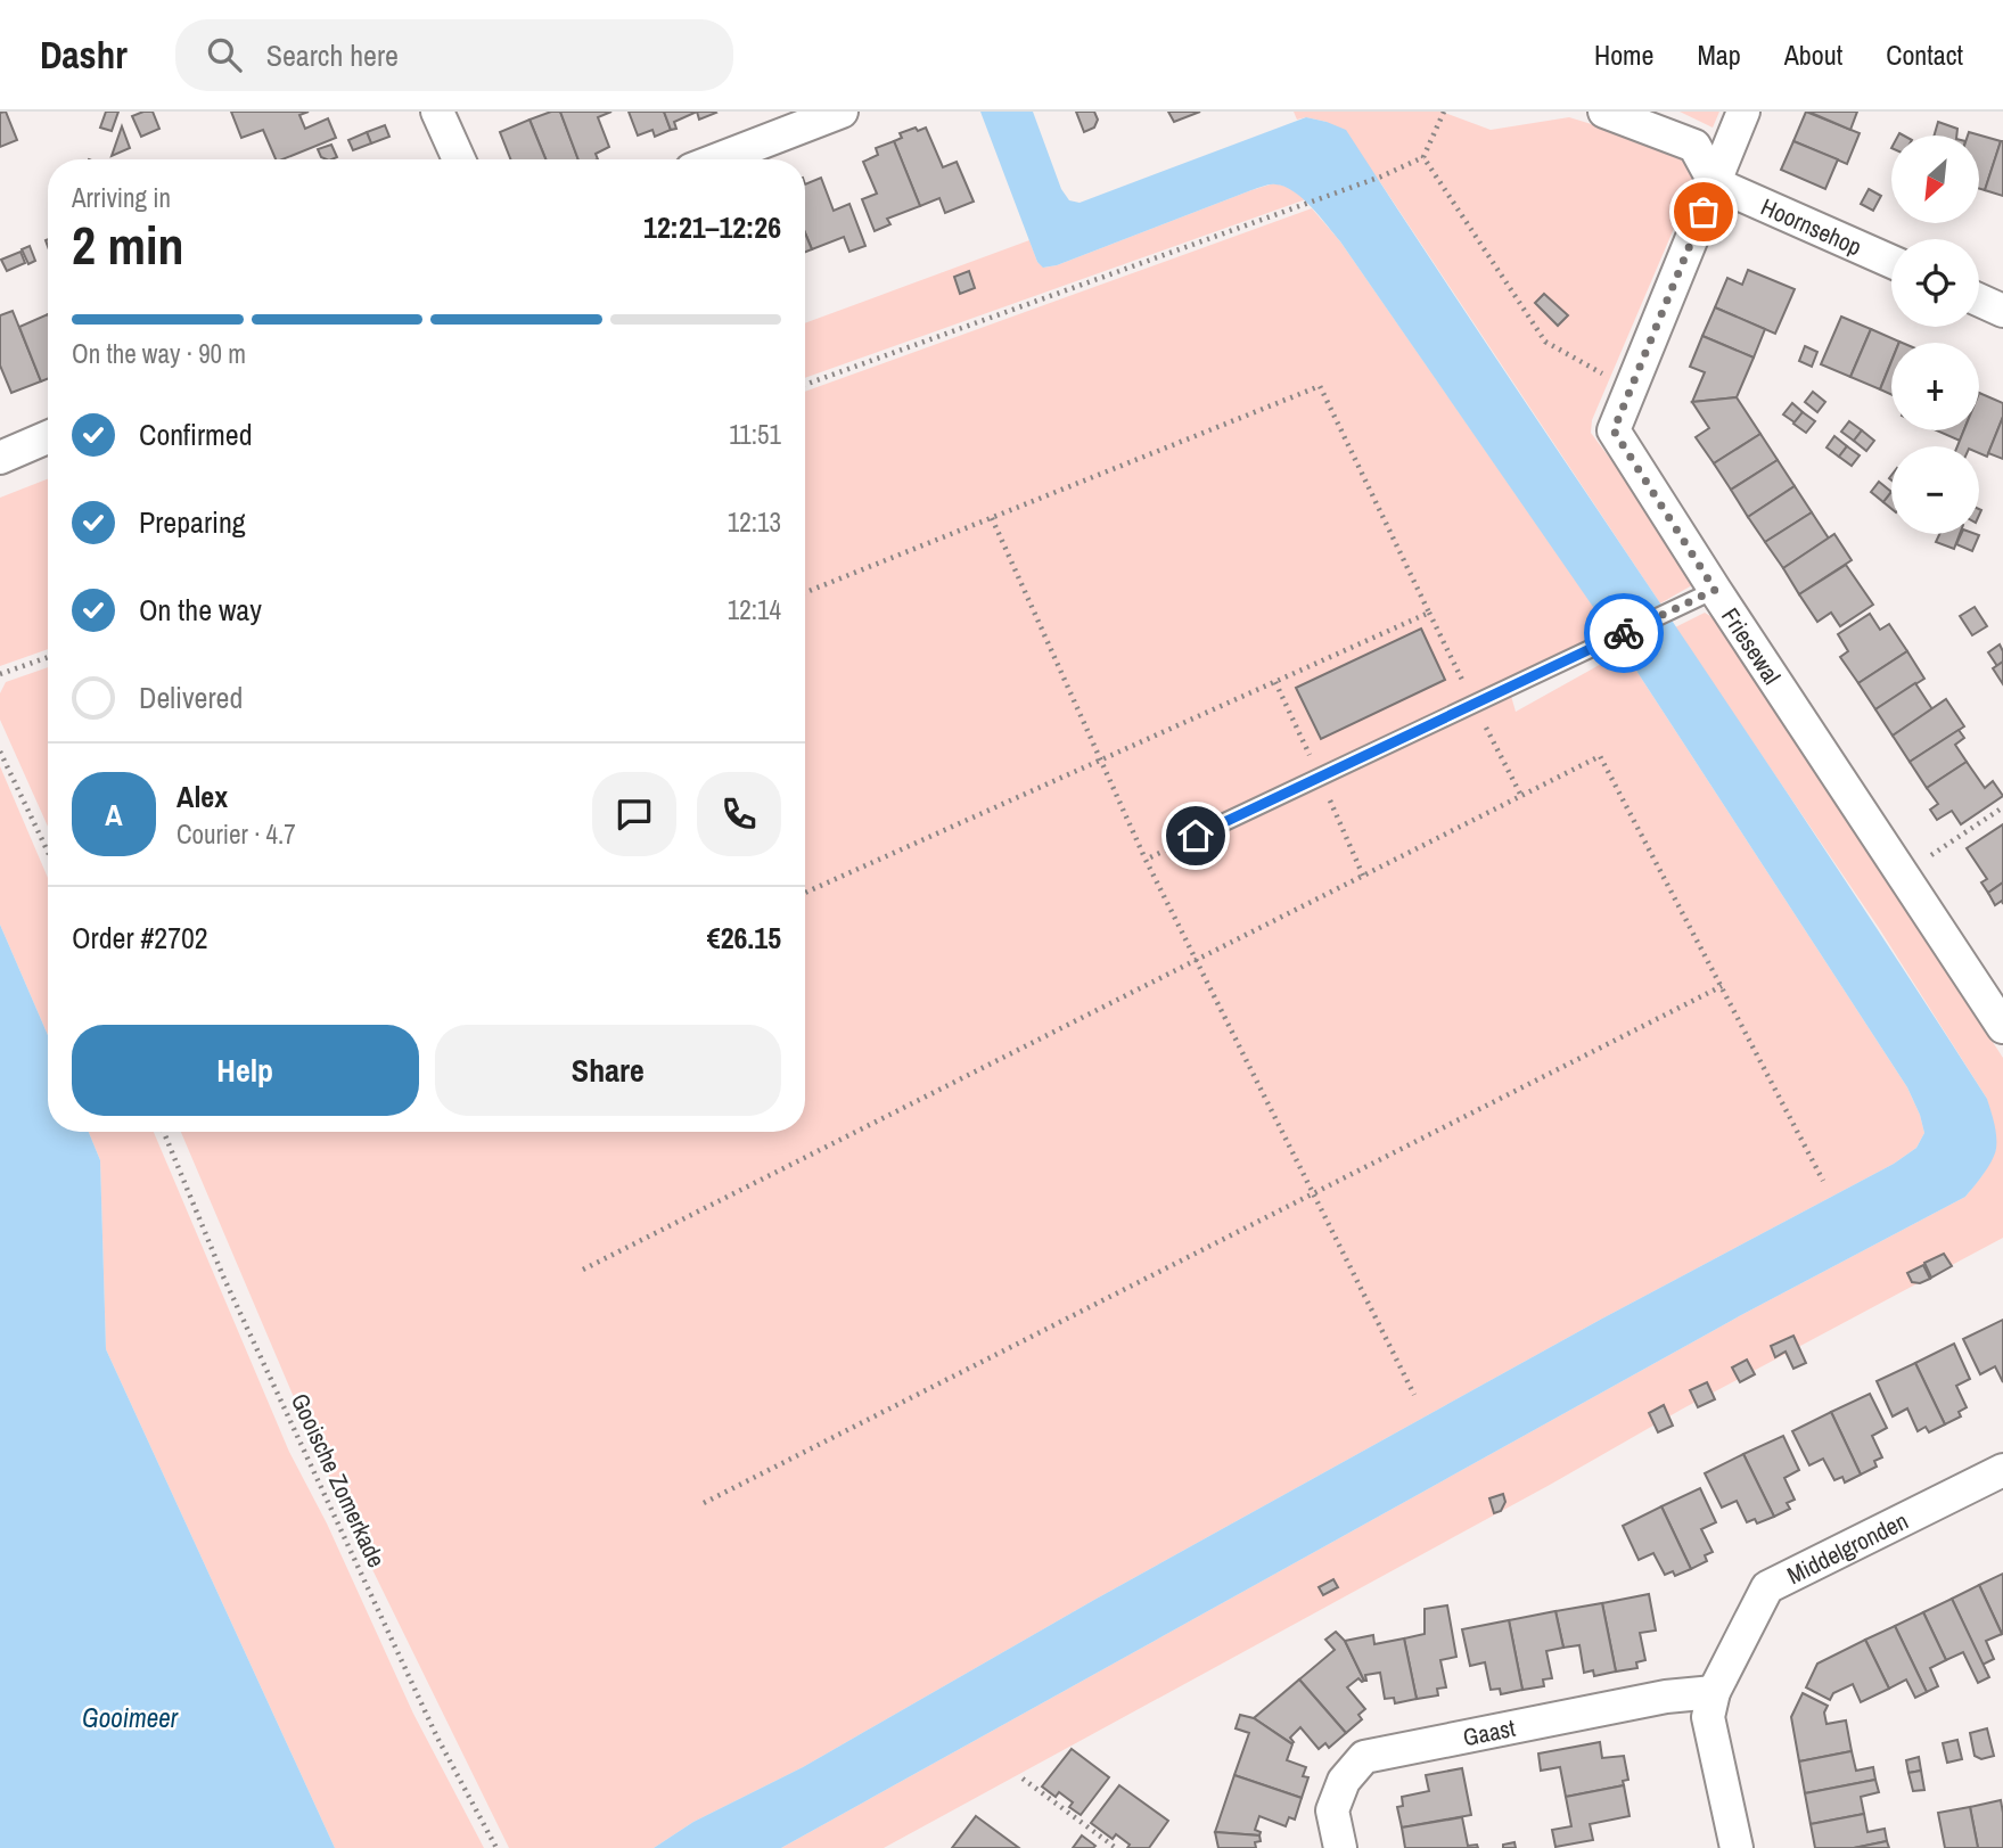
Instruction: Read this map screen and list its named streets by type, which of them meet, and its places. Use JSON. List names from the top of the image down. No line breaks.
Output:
{"streets":{"street":["Hoornsehop","Friesewal","Middelgronden","Gaast"],"path":["Gooische Zomerkade"]},"crossings":[["Hoornsehop","Friesewal"],["Middelgronden","Gaast"]],"water":["Gooimeer"],"north":"bottom left","page":{"header":"Dashr","search":"Search here","nav":["Home","Map","About","Contact"],"map_buttons":["+","−"],"heading":["2 min","Arriving in","12:21–12:26"],"panel":["Alex","Courier · 4.7","Order #2702","€26.15"],"bar":"On the way · 90 m","list":[["Confirmed","11:51"],["Preparing","12:13"],["On the way","12:14"],"Delivered"],"round":"A","buttons":["Help","Share"]}}
